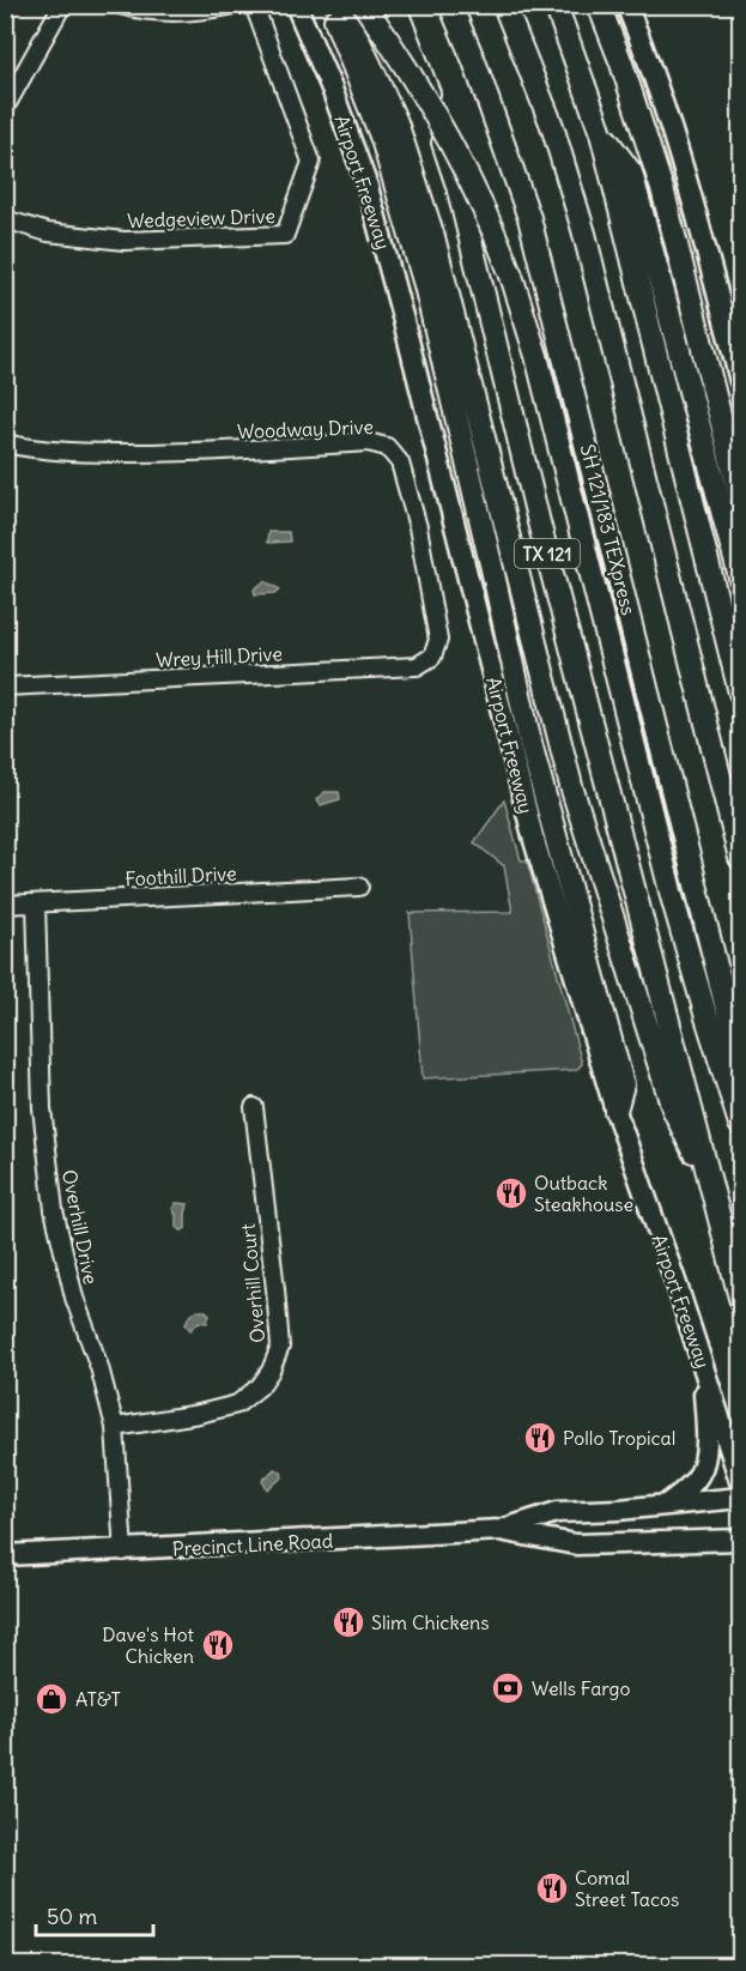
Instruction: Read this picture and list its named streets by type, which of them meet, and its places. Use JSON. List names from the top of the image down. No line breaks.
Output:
{"streets":{"highway":["SH 121/183 TEXpress","TX 121"],"main road":["Airport Freeway","Precinct Line Road"],"street":["Wedgeview Drive","Woodway Drive","Wrey Hill Drive","Foothill Drive","Overhill Drive","Overhill Court"]},"crossings":[["Woodway Drive","Wrey Hill Drive"],["Foothill Drive","Overhill Drive"],["Overhill Drive","Overhill Court"],["Overhill Drive","Precinct Line Road"]],"places":{"restaurant":["Outback Steakhouse","Pollo Tropical","Slim Chickens","Dave's Hot Chicken","Comal Street Tacos"],"bank":["Wells Fargo"],"shop":["AT&T"]},"scale_bar":"50 m"}
